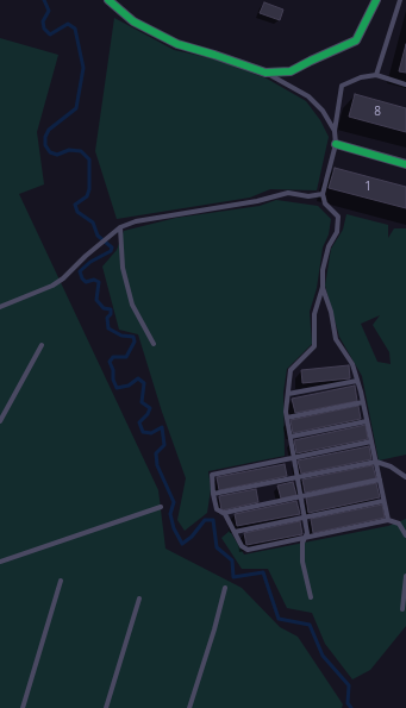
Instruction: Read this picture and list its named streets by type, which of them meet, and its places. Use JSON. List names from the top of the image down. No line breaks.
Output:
{"house_numbers":["8","1"]}
